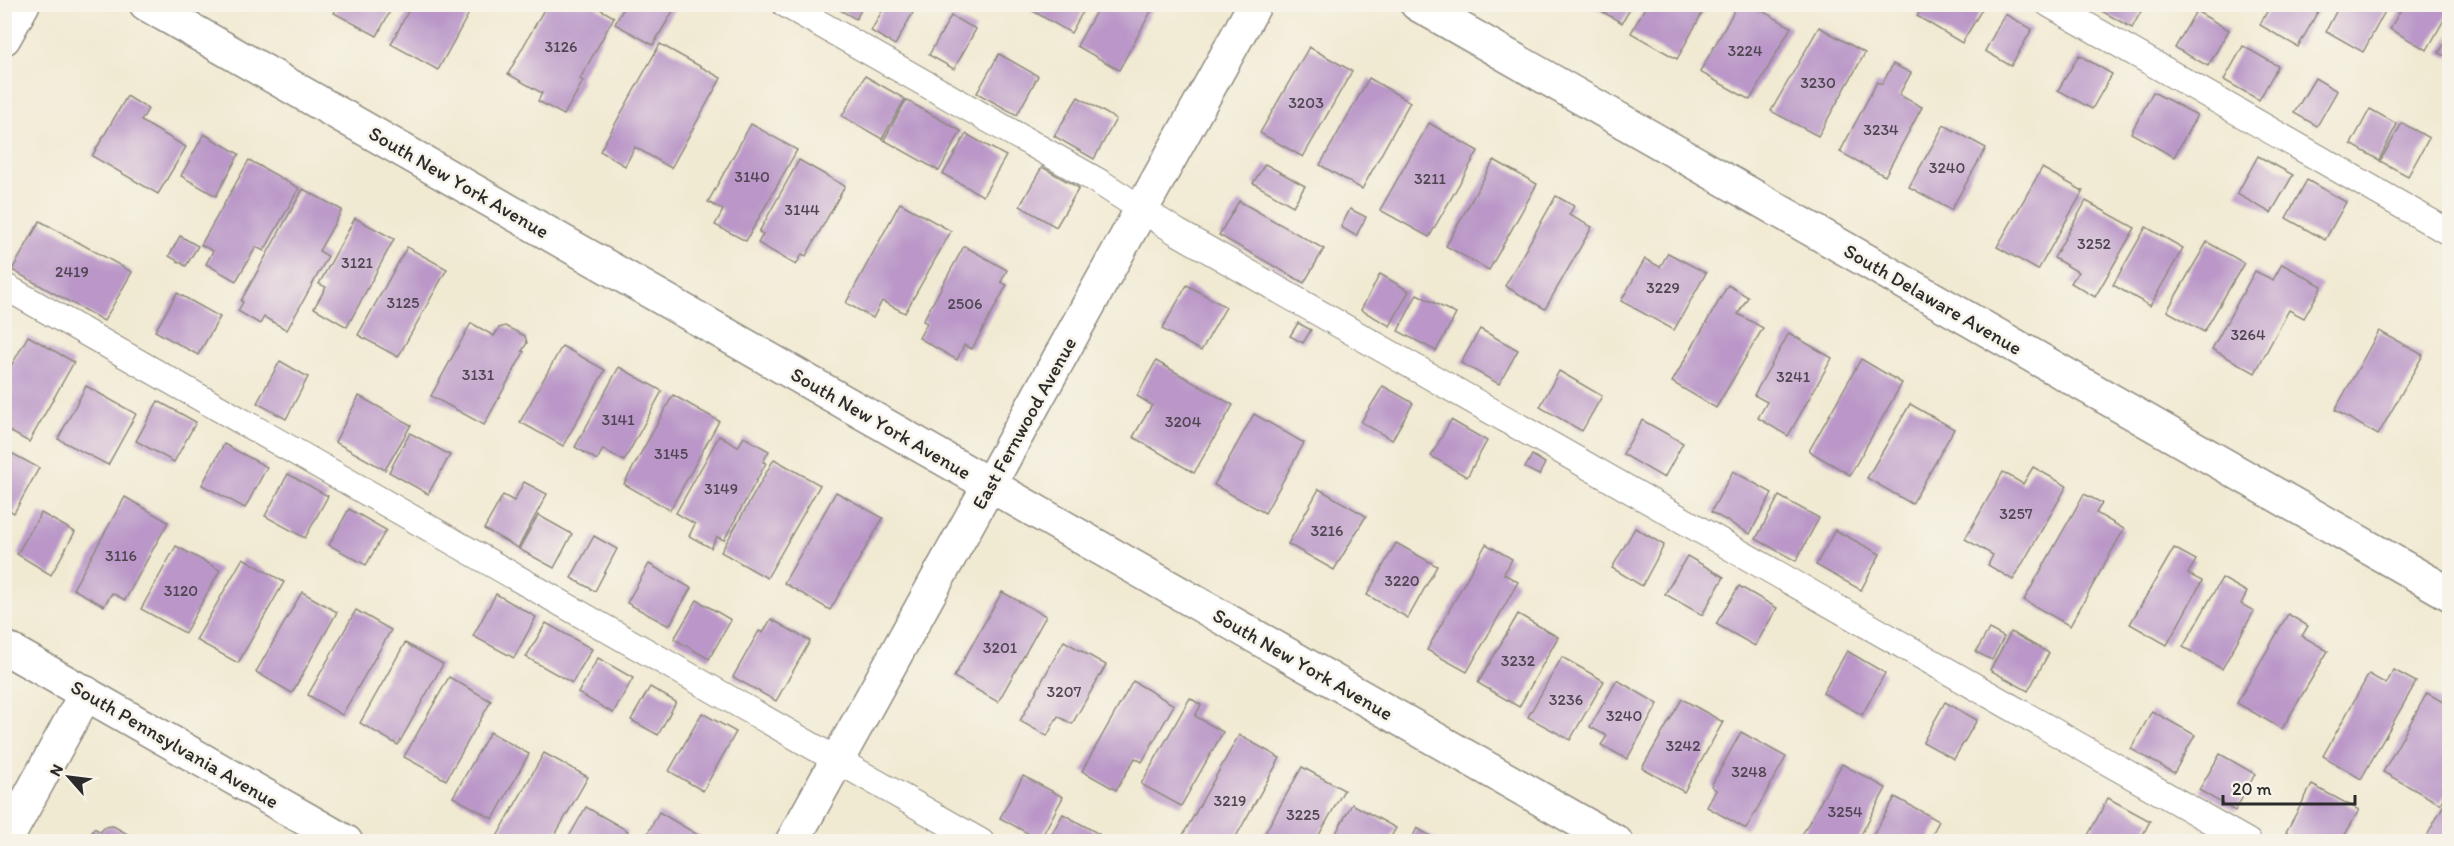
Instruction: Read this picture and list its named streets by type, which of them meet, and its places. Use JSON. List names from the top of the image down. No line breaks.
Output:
{"streets":{"street":["South New York Avenue","South Delaware Avenue","East Fernwood Avenue","South Pennsylvania Avenue"]},"crossings":[["South New York Avenue","East Fernwood Avenue"]],"house_numbers":["3126","3224","3230","3203","3234","3240","3140","3211","3144","3252","3121","2419","3229","3125","2506","3264","3131","3241","3141","3204","3145","3149","3257","3216","3116","3220","3120","3201","3232","3207","3236","3240","3242","3248","3219","3254","3225"],"scale_bar":"20 m","north":"top left"}
